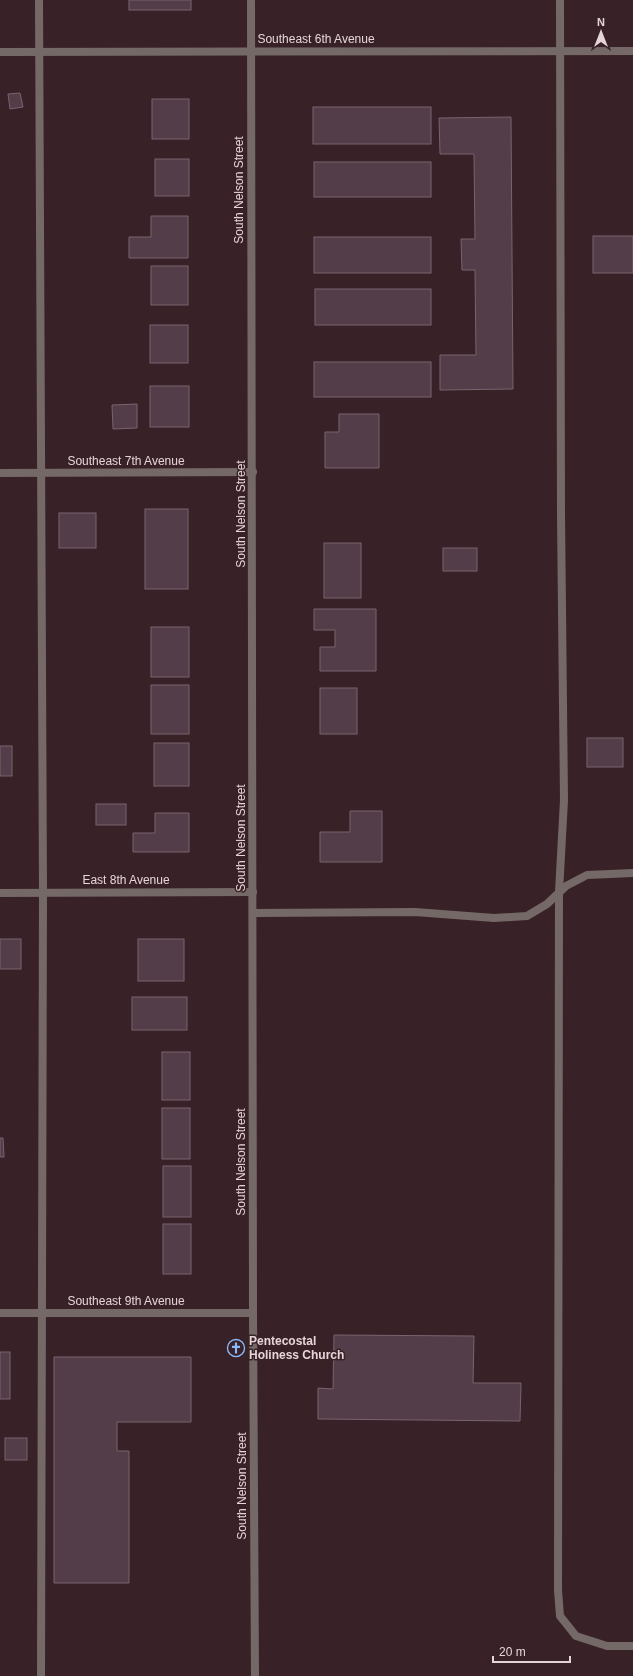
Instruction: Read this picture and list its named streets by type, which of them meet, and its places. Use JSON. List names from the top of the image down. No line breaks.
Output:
{"streets":{"street":["Southeast 6th Avenue","South Nelson Street","Southeast 7th Avenue","East 8th Avenue","Southeast 9th Avenue"]},"crossings":[["Southeast 6th Avenue","South Nelson Street"],["South Nelson Street","Southeast 7th Avenue"],["South Nelson Street","East 8th Avenue"],["South Nelson Street","Southeast 9th Avenue"]],"places":{"church":["Pentecostal Holiness Church"]},"scale_bar":"20 m","north":"top"}
